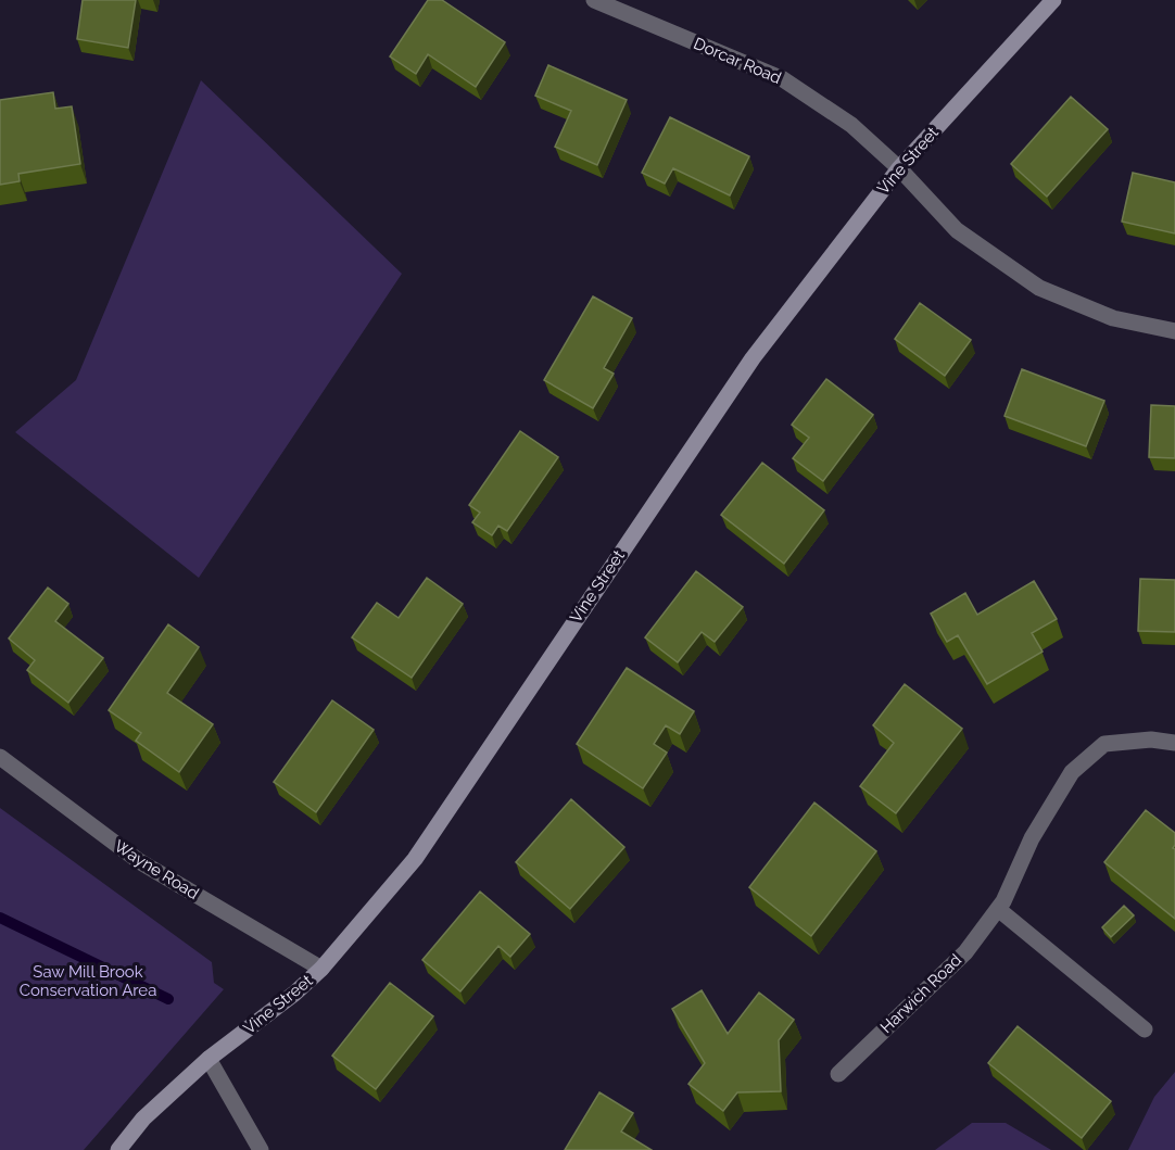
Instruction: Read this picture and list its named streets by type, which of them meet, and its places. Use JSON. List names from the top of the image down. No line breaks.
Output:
{"streets":{"street":["Dorcar Road","Vine Street","Wayne Road","Harwich Road"]},"crossings":[["Dorcar Road","Vine Street"],["Vine Street","Wayne Road"]],"parks":["Saw Mill Brook Conservation Area"]}
